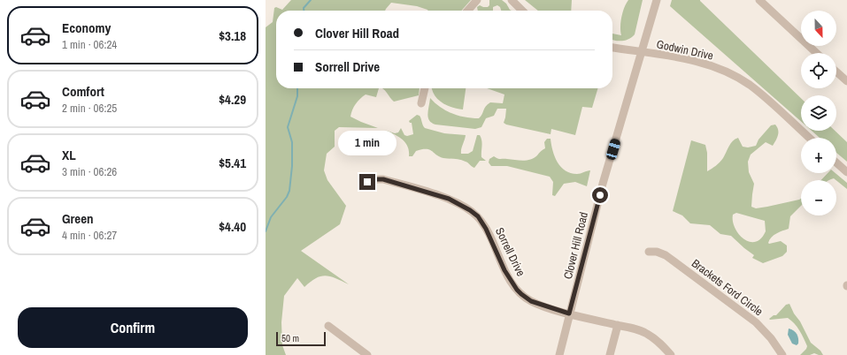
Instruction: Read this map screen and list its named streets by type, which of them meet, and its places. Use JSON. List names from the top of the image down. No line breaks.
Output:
{"streets":{"street":["Godwin Drive","Clover Hill Road","Sorrell Drive","Brackets Ford Circle"]},"crossings":[["Godwin Drive","Clover Hill Road"],["Clover Hill Road","Sorrell Drive"]],"scale_bar":"50 m","north":"bottom","page":{"list":[{"name":"Economy","note":"1 min · 06:24","value":"$3.18"},{"name":"Comfort","note":"2 min · 06:25","value":"$4.29"},{"name":"XL","note":"3 min · 06:26","value":"$5.41"},{"name":"Green","note":"4 min · 06:27","value":"$4.40"}],"map_buttons":["+","−"],"banner":["Clover Hill Road","Sorrell Drive"],"bubble":"1 min","buttons":"Confirm","scale":"50 m"}}
